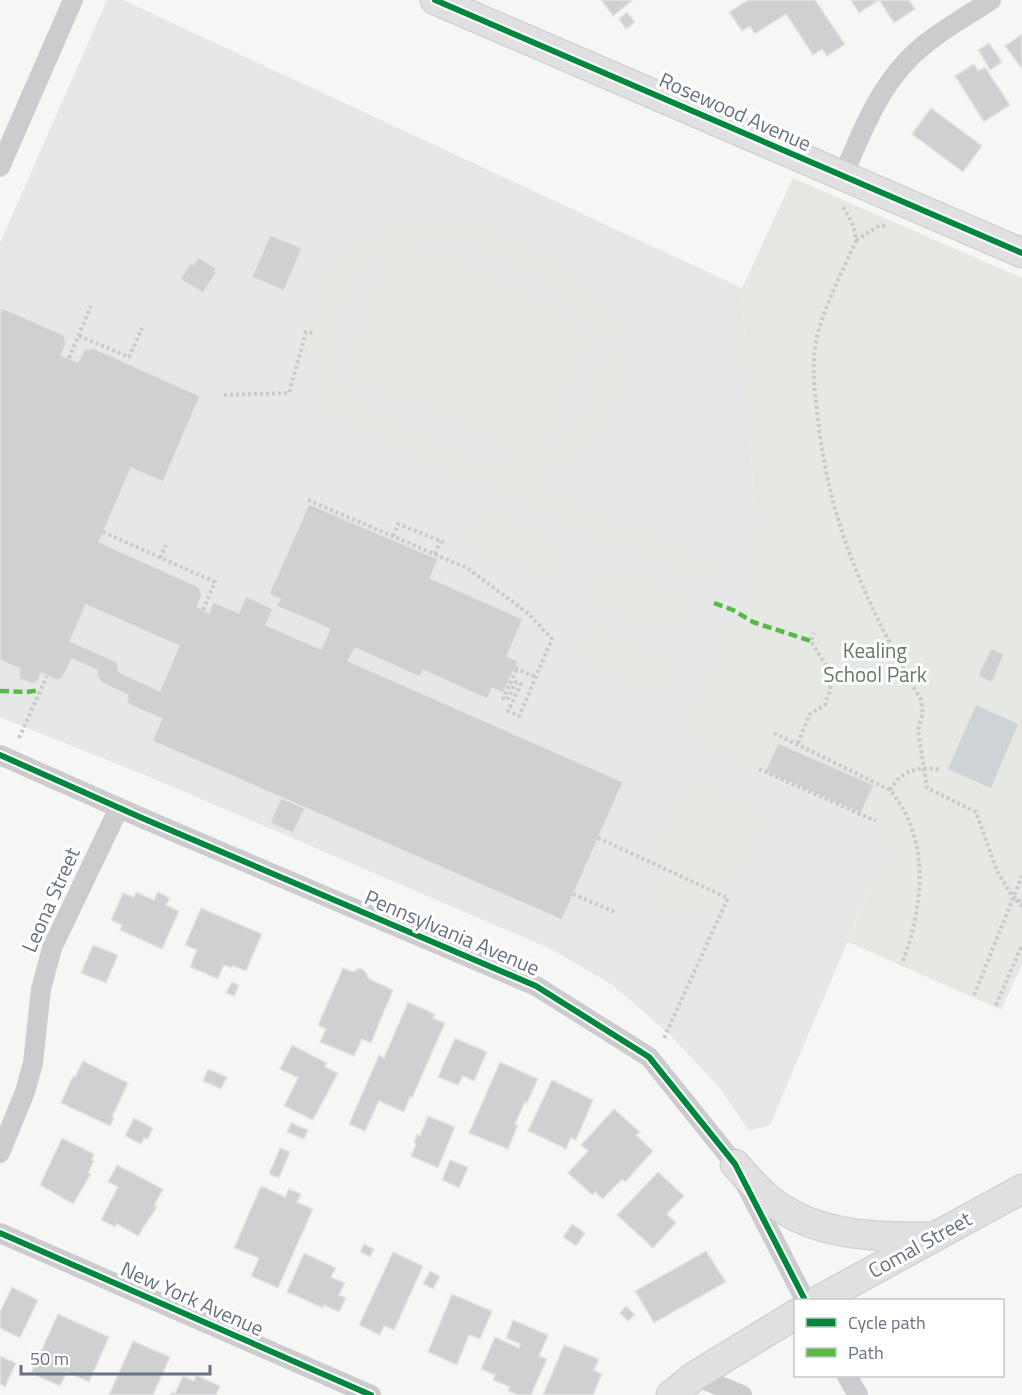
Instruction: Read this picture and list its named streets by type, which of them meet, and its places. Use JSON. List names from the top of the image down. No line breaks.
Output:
{"streets":{"street":["Rosewood Avenue","Leona Street","Pennsylvania Avenue","Comal Street","New York Avenue"]},"crossings":[["Leona Street","Pennsylvania Avenue"]],"parks":["Kealing School Park"],"legend":["Cycle path","Path"],"scale_bar":"50 m"}
